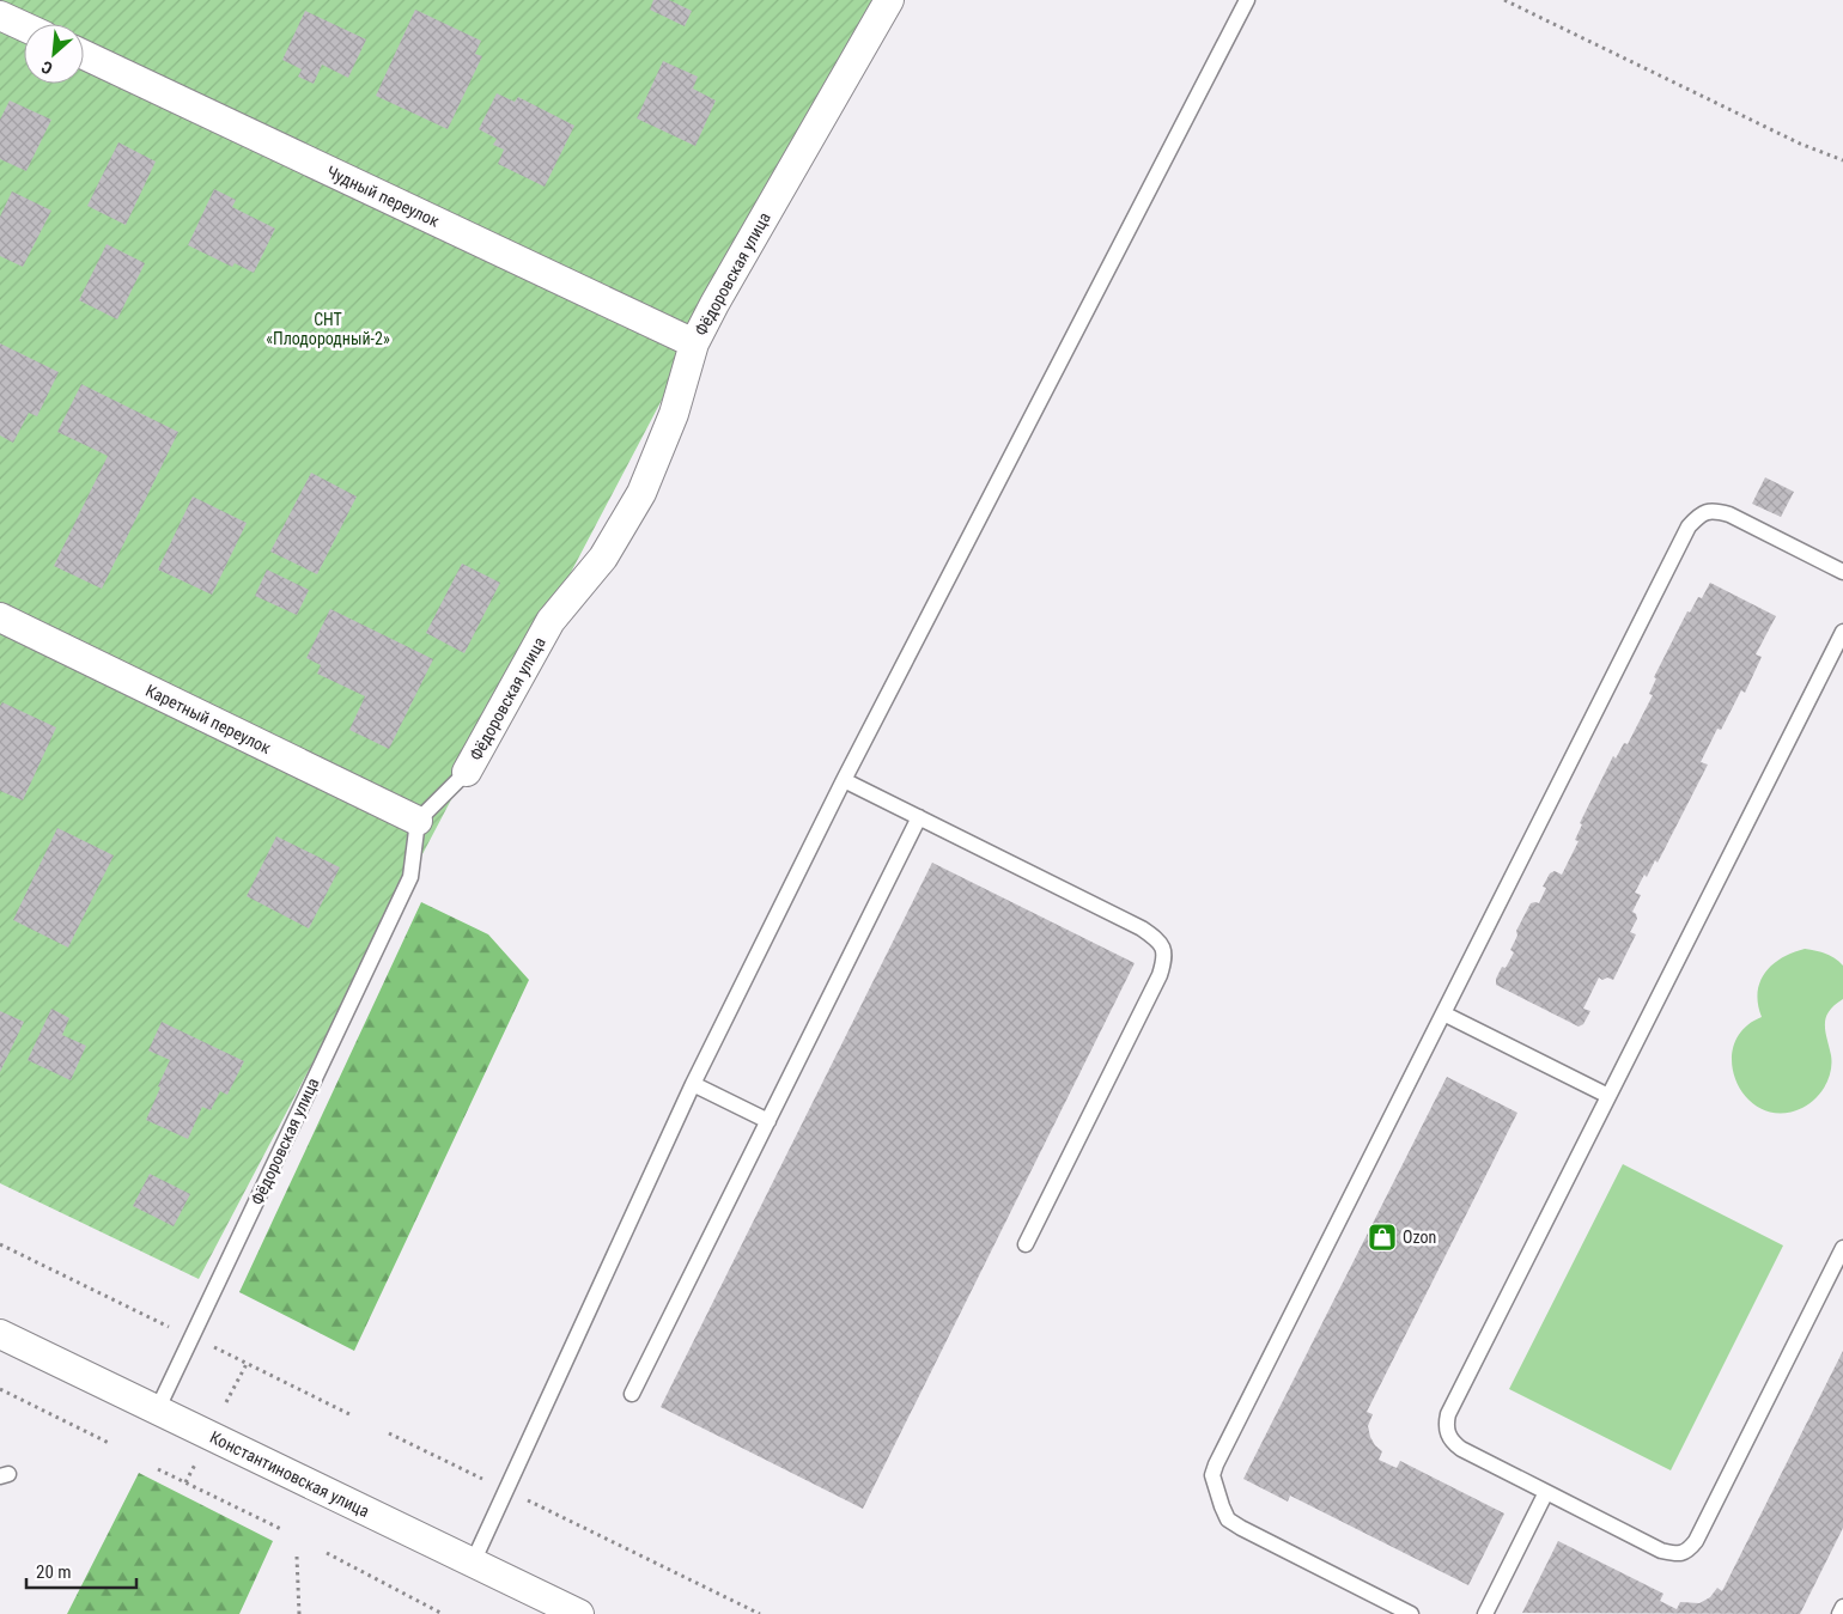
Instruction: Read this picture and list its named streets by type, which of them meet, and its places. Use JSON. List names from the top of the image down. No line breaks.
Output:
{"streets":{"street":["Чудный переулок","Фёдоровская улица","Каретный переулок","Константиновская улица"]},"crossings":[["Чудный переулок","Фёдоровская улица"],["Фёдоровская улица","Каретный переулок"],["Фёдоровская улица","Константиновская улица"]],"parks":["СНТ «Плодородный-2»"],"places":{"shop":["Ozon"]},"scale_bar":"20 m","north":"bottom left"}
